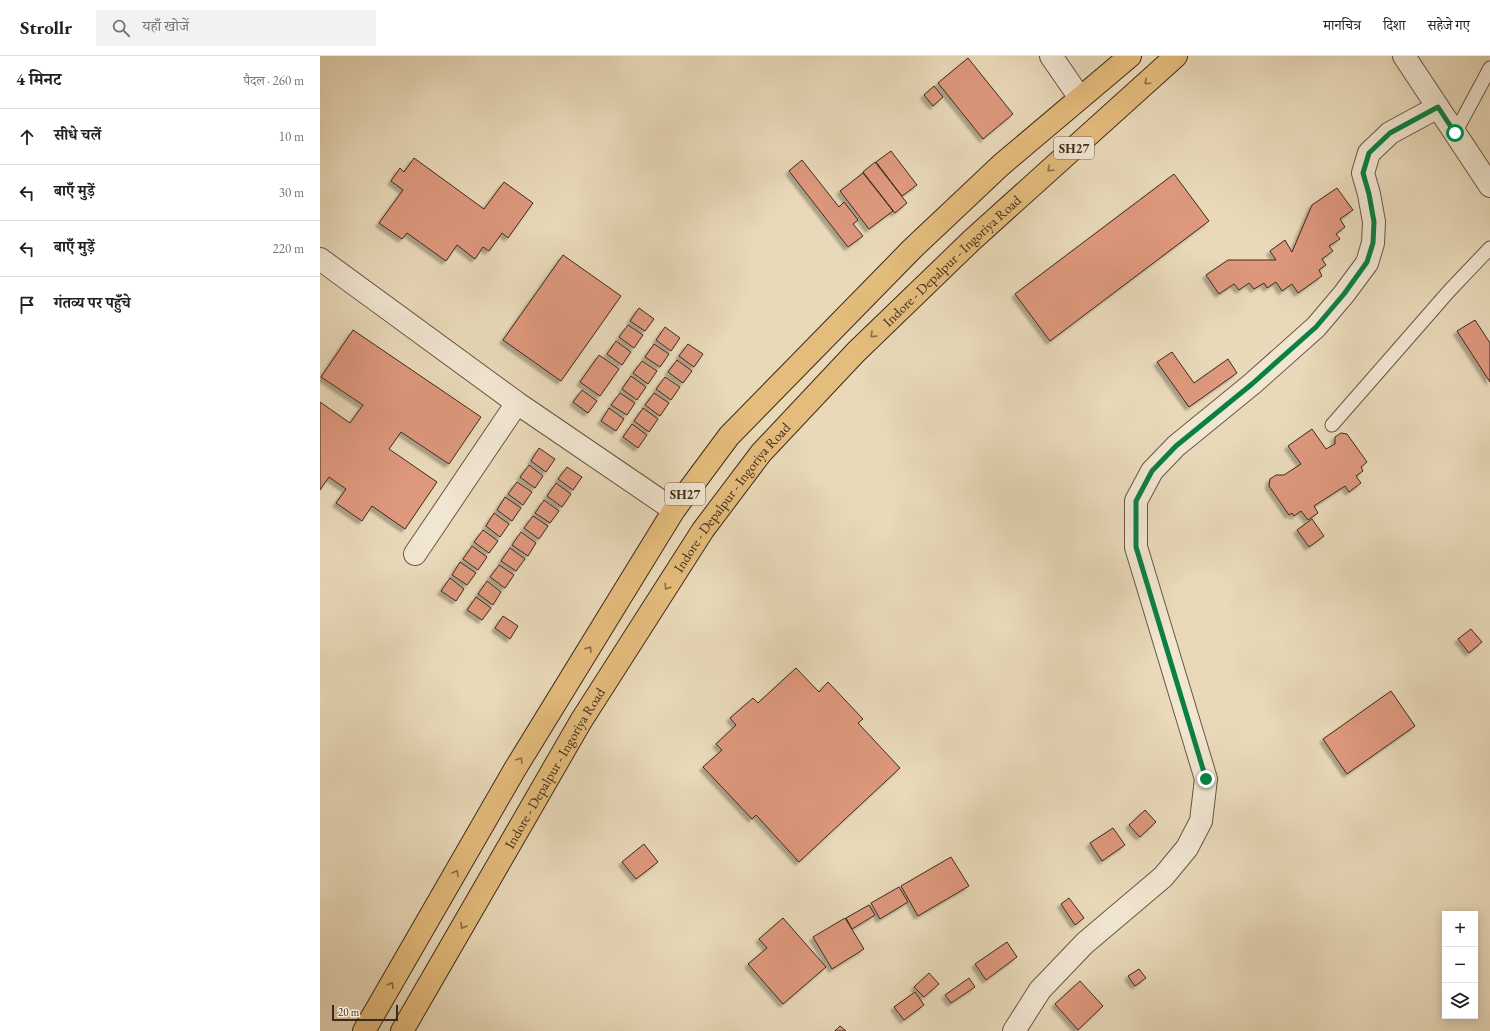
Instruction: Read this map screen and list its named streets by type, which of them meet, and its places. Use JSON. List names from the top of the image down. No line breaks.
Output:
{"streets":{"main road":["SH27","Indore - Depalpur - Ingoriya Road"]},"scale_bar":"20 m","page":{"header":"Strollr","search":"यहाँ खोजें","nav":["मानचित्र","दिशा","सहेजे गए"],"heading":["4 मिनट","पैदल · 260 m"],"list":[["सीधे चलें","10 m"],["बाएँ मुड़ें","30 m"],["बाएँ मुड़ें","220 m"],"गंतव्य पर पहुँचे"],"map_buttons":["+","−"],"scale":"20 m"}}
